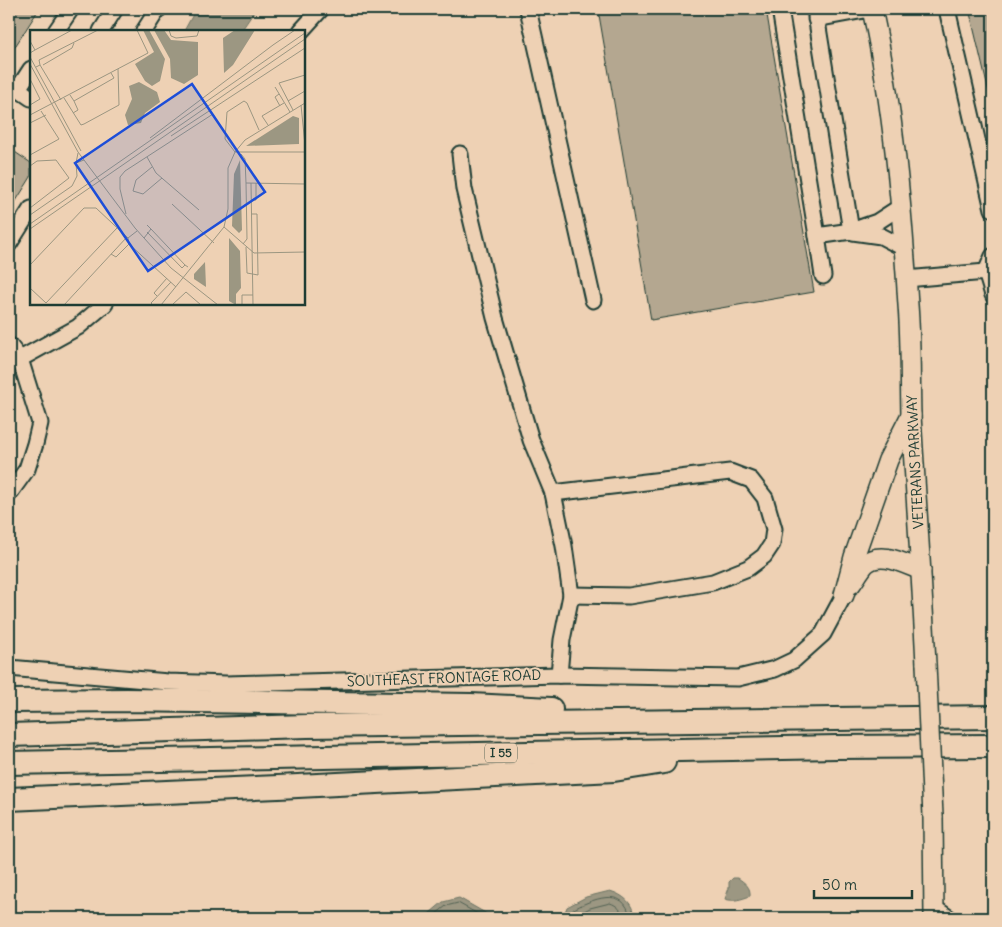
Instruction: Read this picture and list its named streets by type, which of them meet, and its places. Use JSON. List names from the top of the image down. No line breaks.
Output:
{"streets":{"highway":["I 55"],"main road":["VETERANS PARKWAY"],"street":["SOUTHEAST FRONTAGE ROAD"]},"scale_bar":"50 m"}
